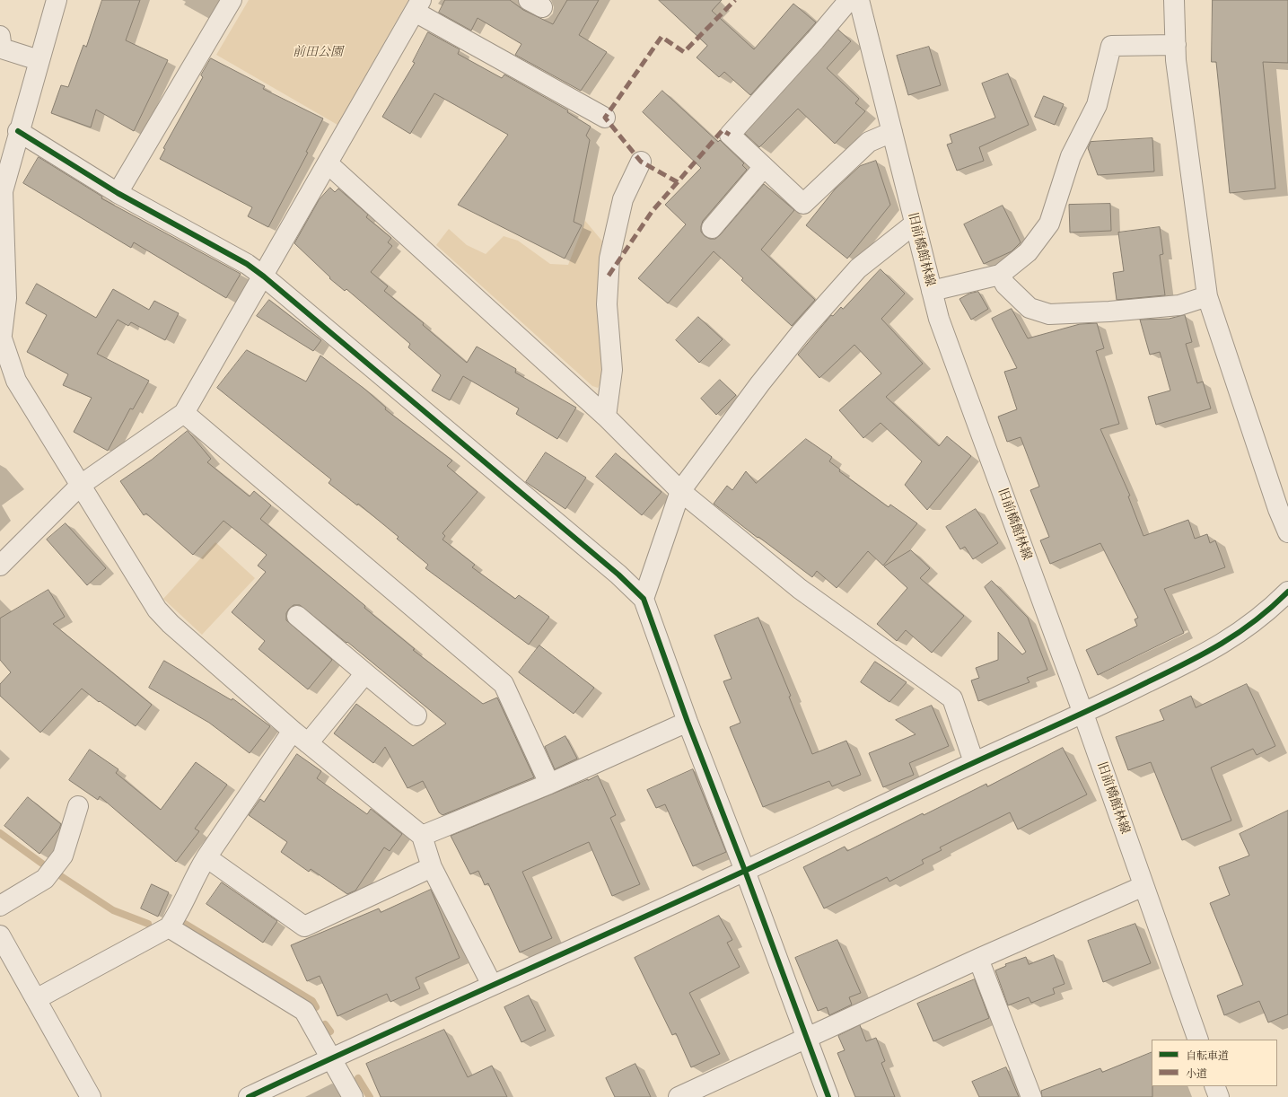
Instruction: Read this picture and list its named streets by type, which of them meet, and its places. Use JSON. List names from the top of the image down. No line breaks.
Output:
{"streets":{"street":["旧前橋館林線"]},"parks":["前田公園"],"legend":["自転車道","小道"]}
